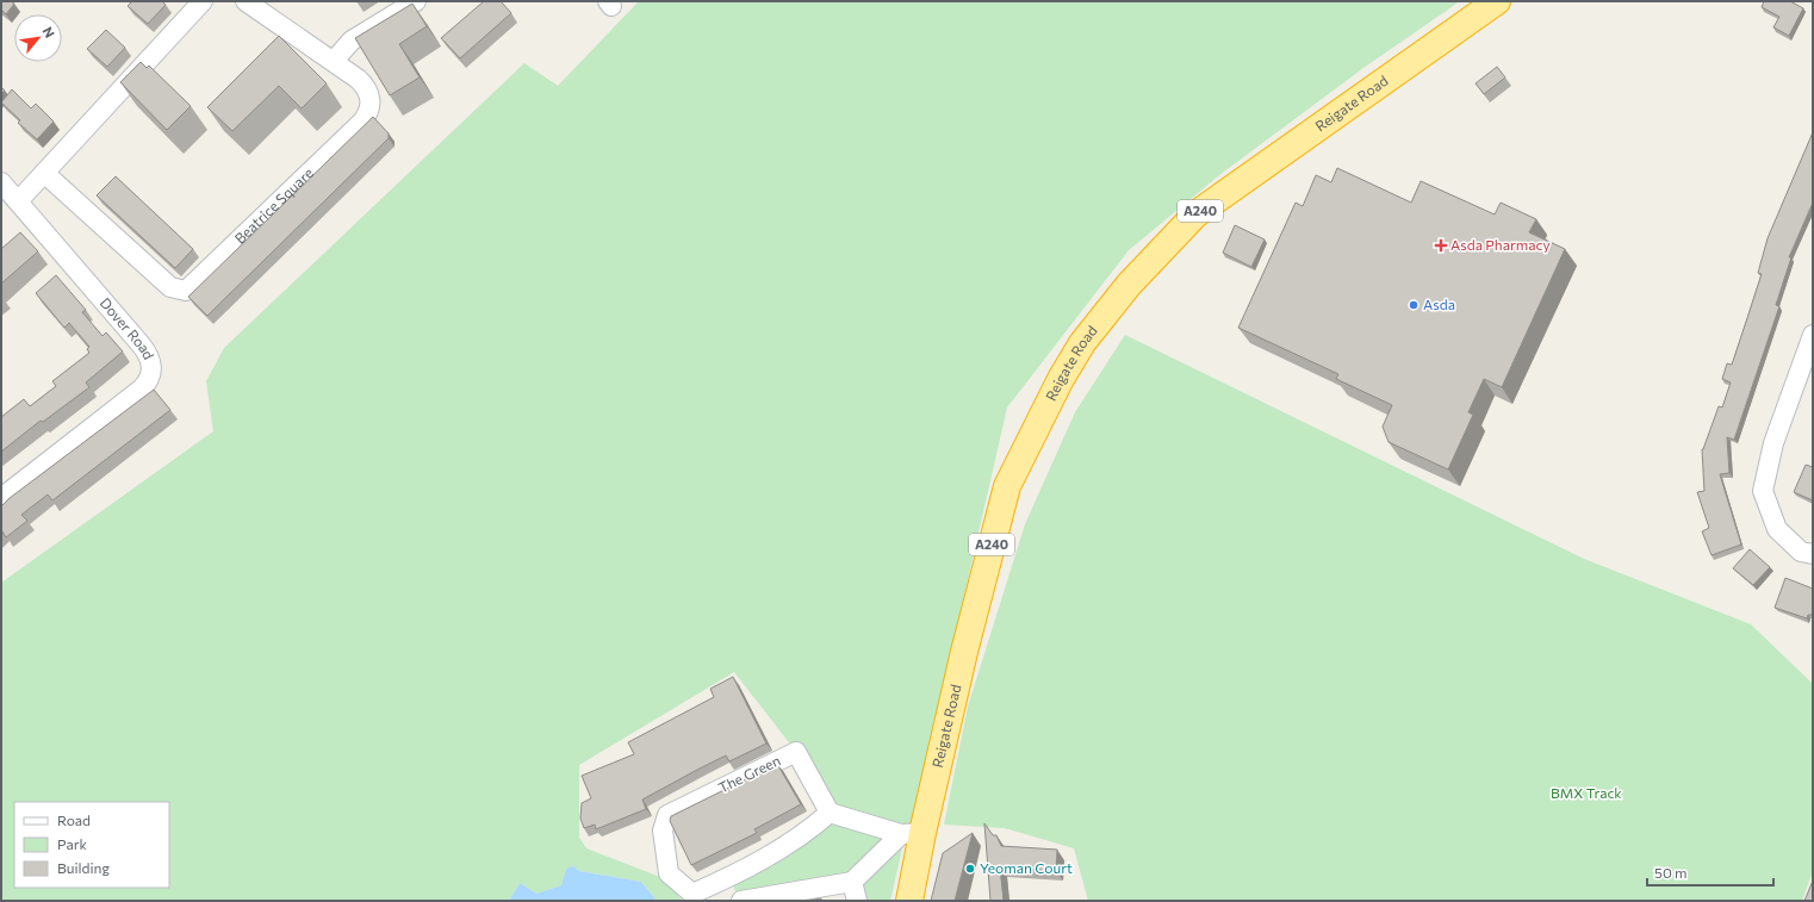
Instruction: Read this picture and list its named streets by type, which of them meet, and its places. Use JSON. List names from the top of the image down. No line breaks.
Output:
{"streets":{"highway":["Reigate Road","A240"],"street":["Beatrice Square","Dover Road","The Green"]},"parks":["BMX Track"],"places":{"health":["Asda Pharmacy"],"other":["Asda","Yeoman Court"]},"legend":["Road","Park","Building"],"scale_bar":"50 m","north":"top right"}
